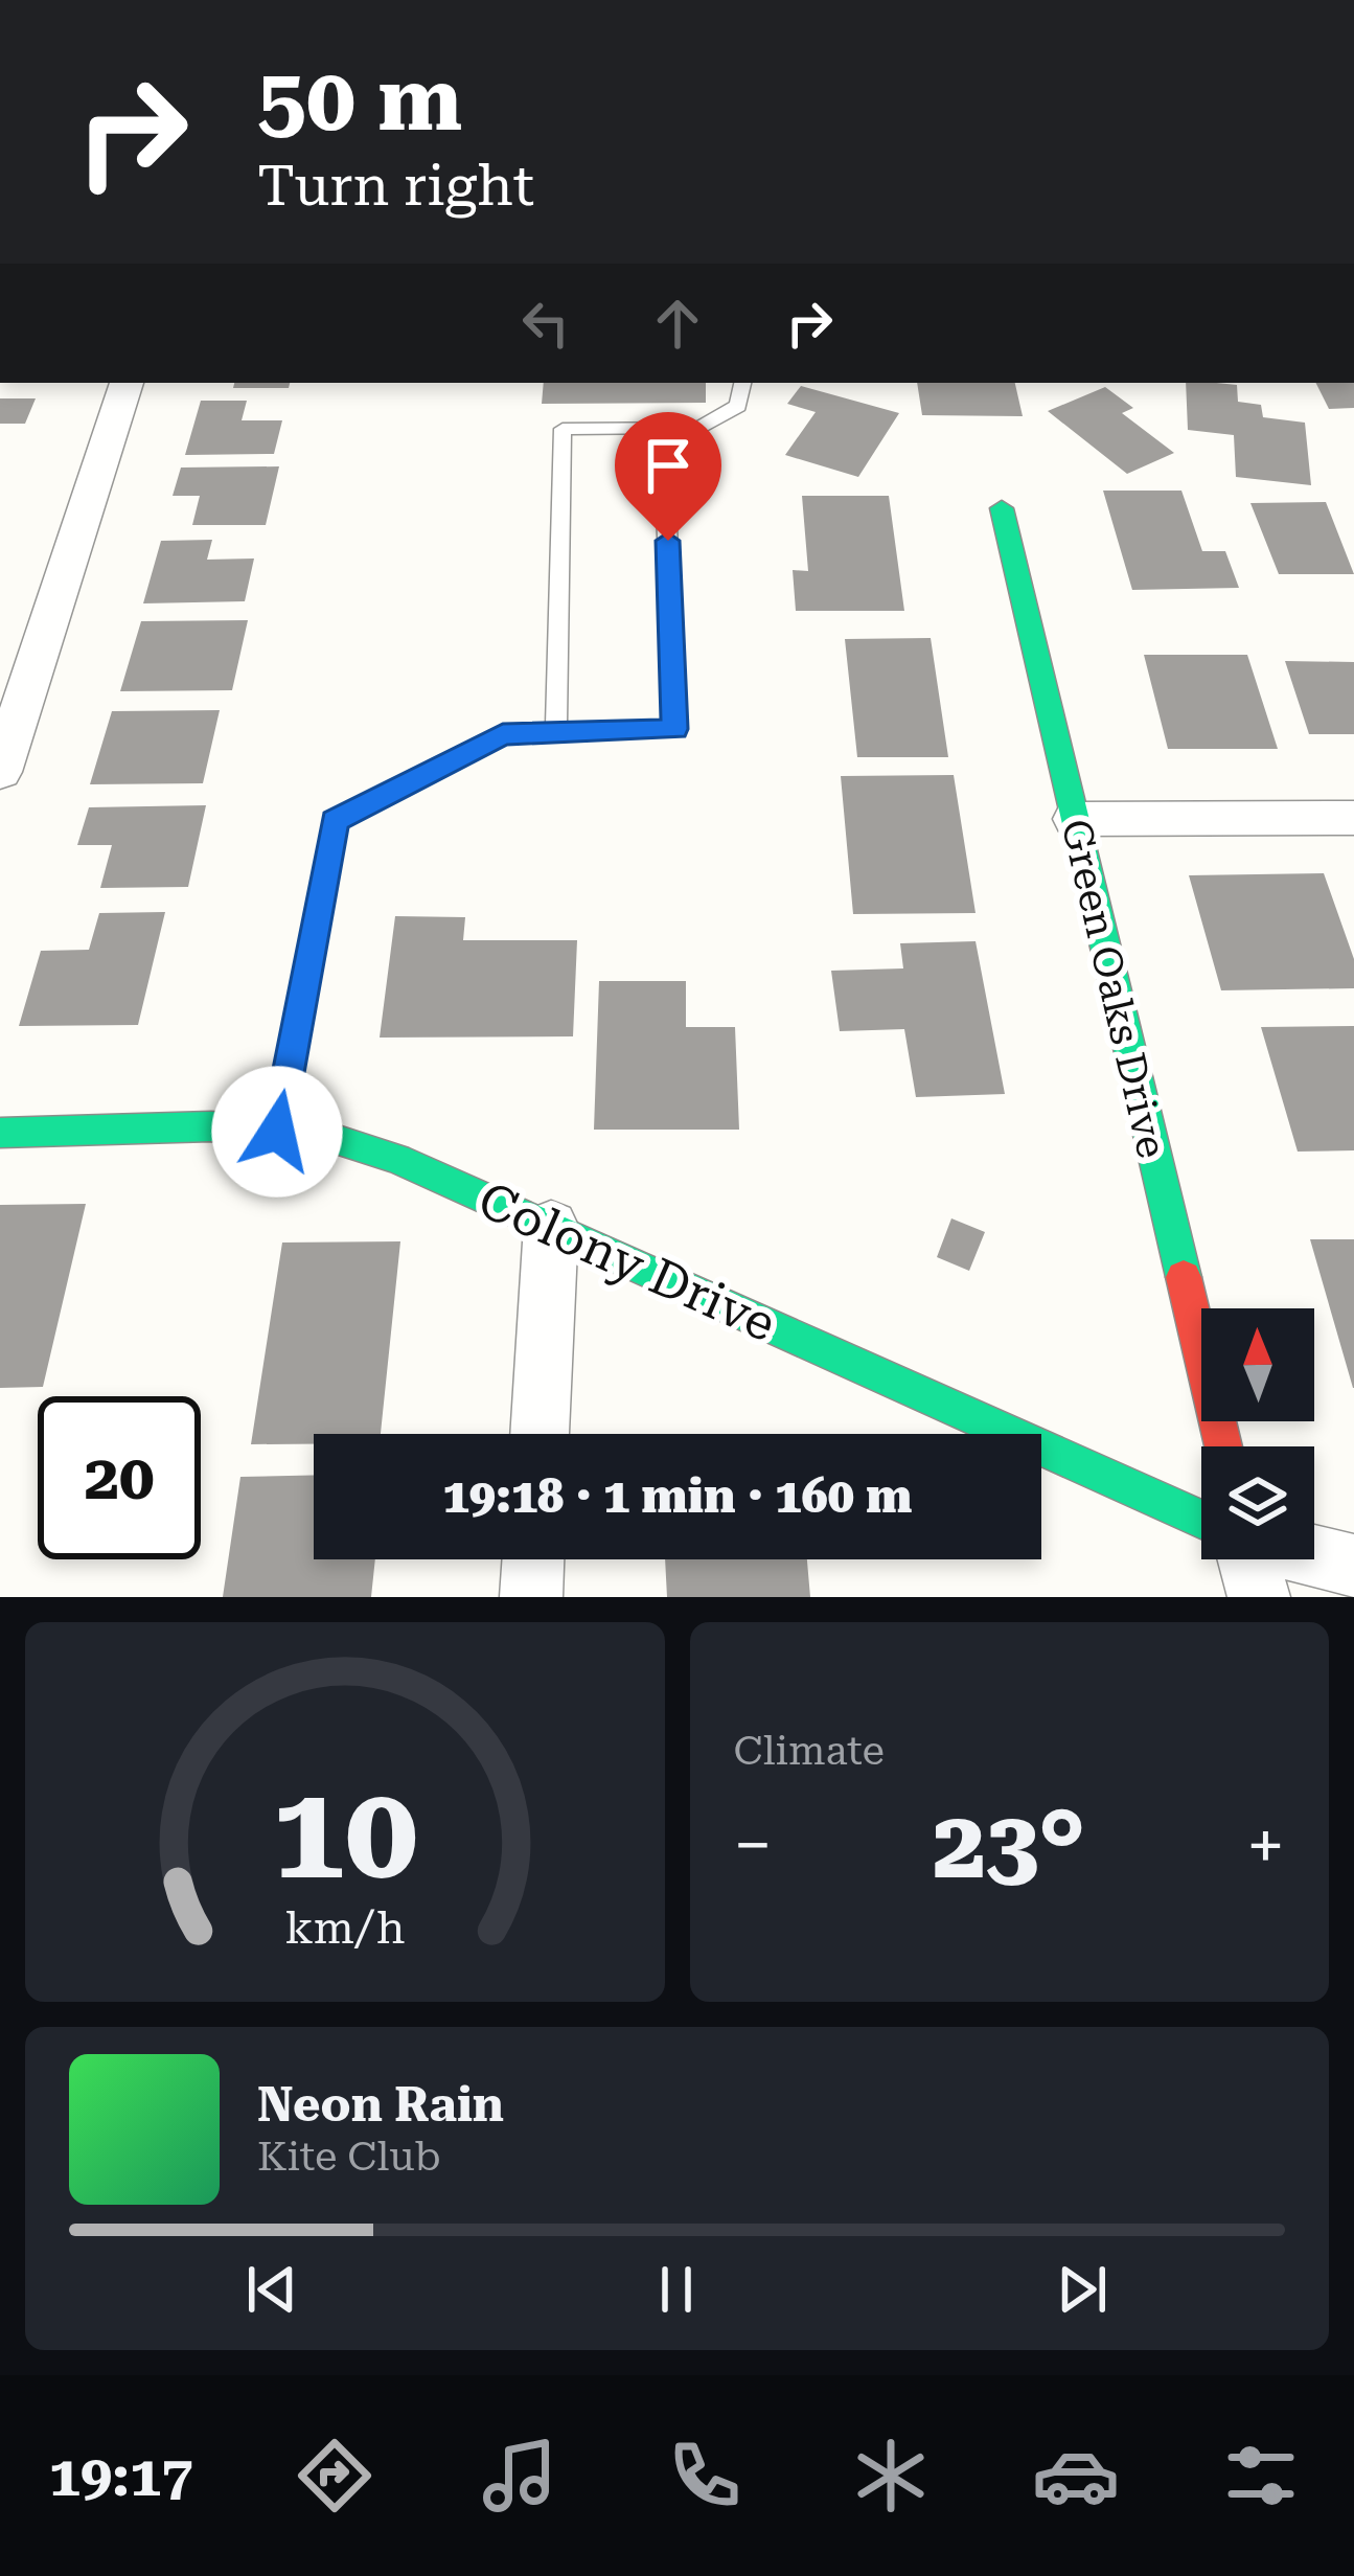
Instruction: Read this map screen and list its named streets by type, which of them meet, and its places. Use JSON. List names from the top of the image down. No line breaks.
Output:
{"streets":{"main road":["Green Oaks Drive","Colony Drive"]},"north":"top","page":{"turn":["50 m","Turn right"],"limit":"20","trip":"19:18 · 1 min · 160 m","tile":"Climate","heat":["−","23°","+"],"song":["Neon Rain","Kite Club"],"tabs":"19:17","gauge":["10","km/h"]}}
